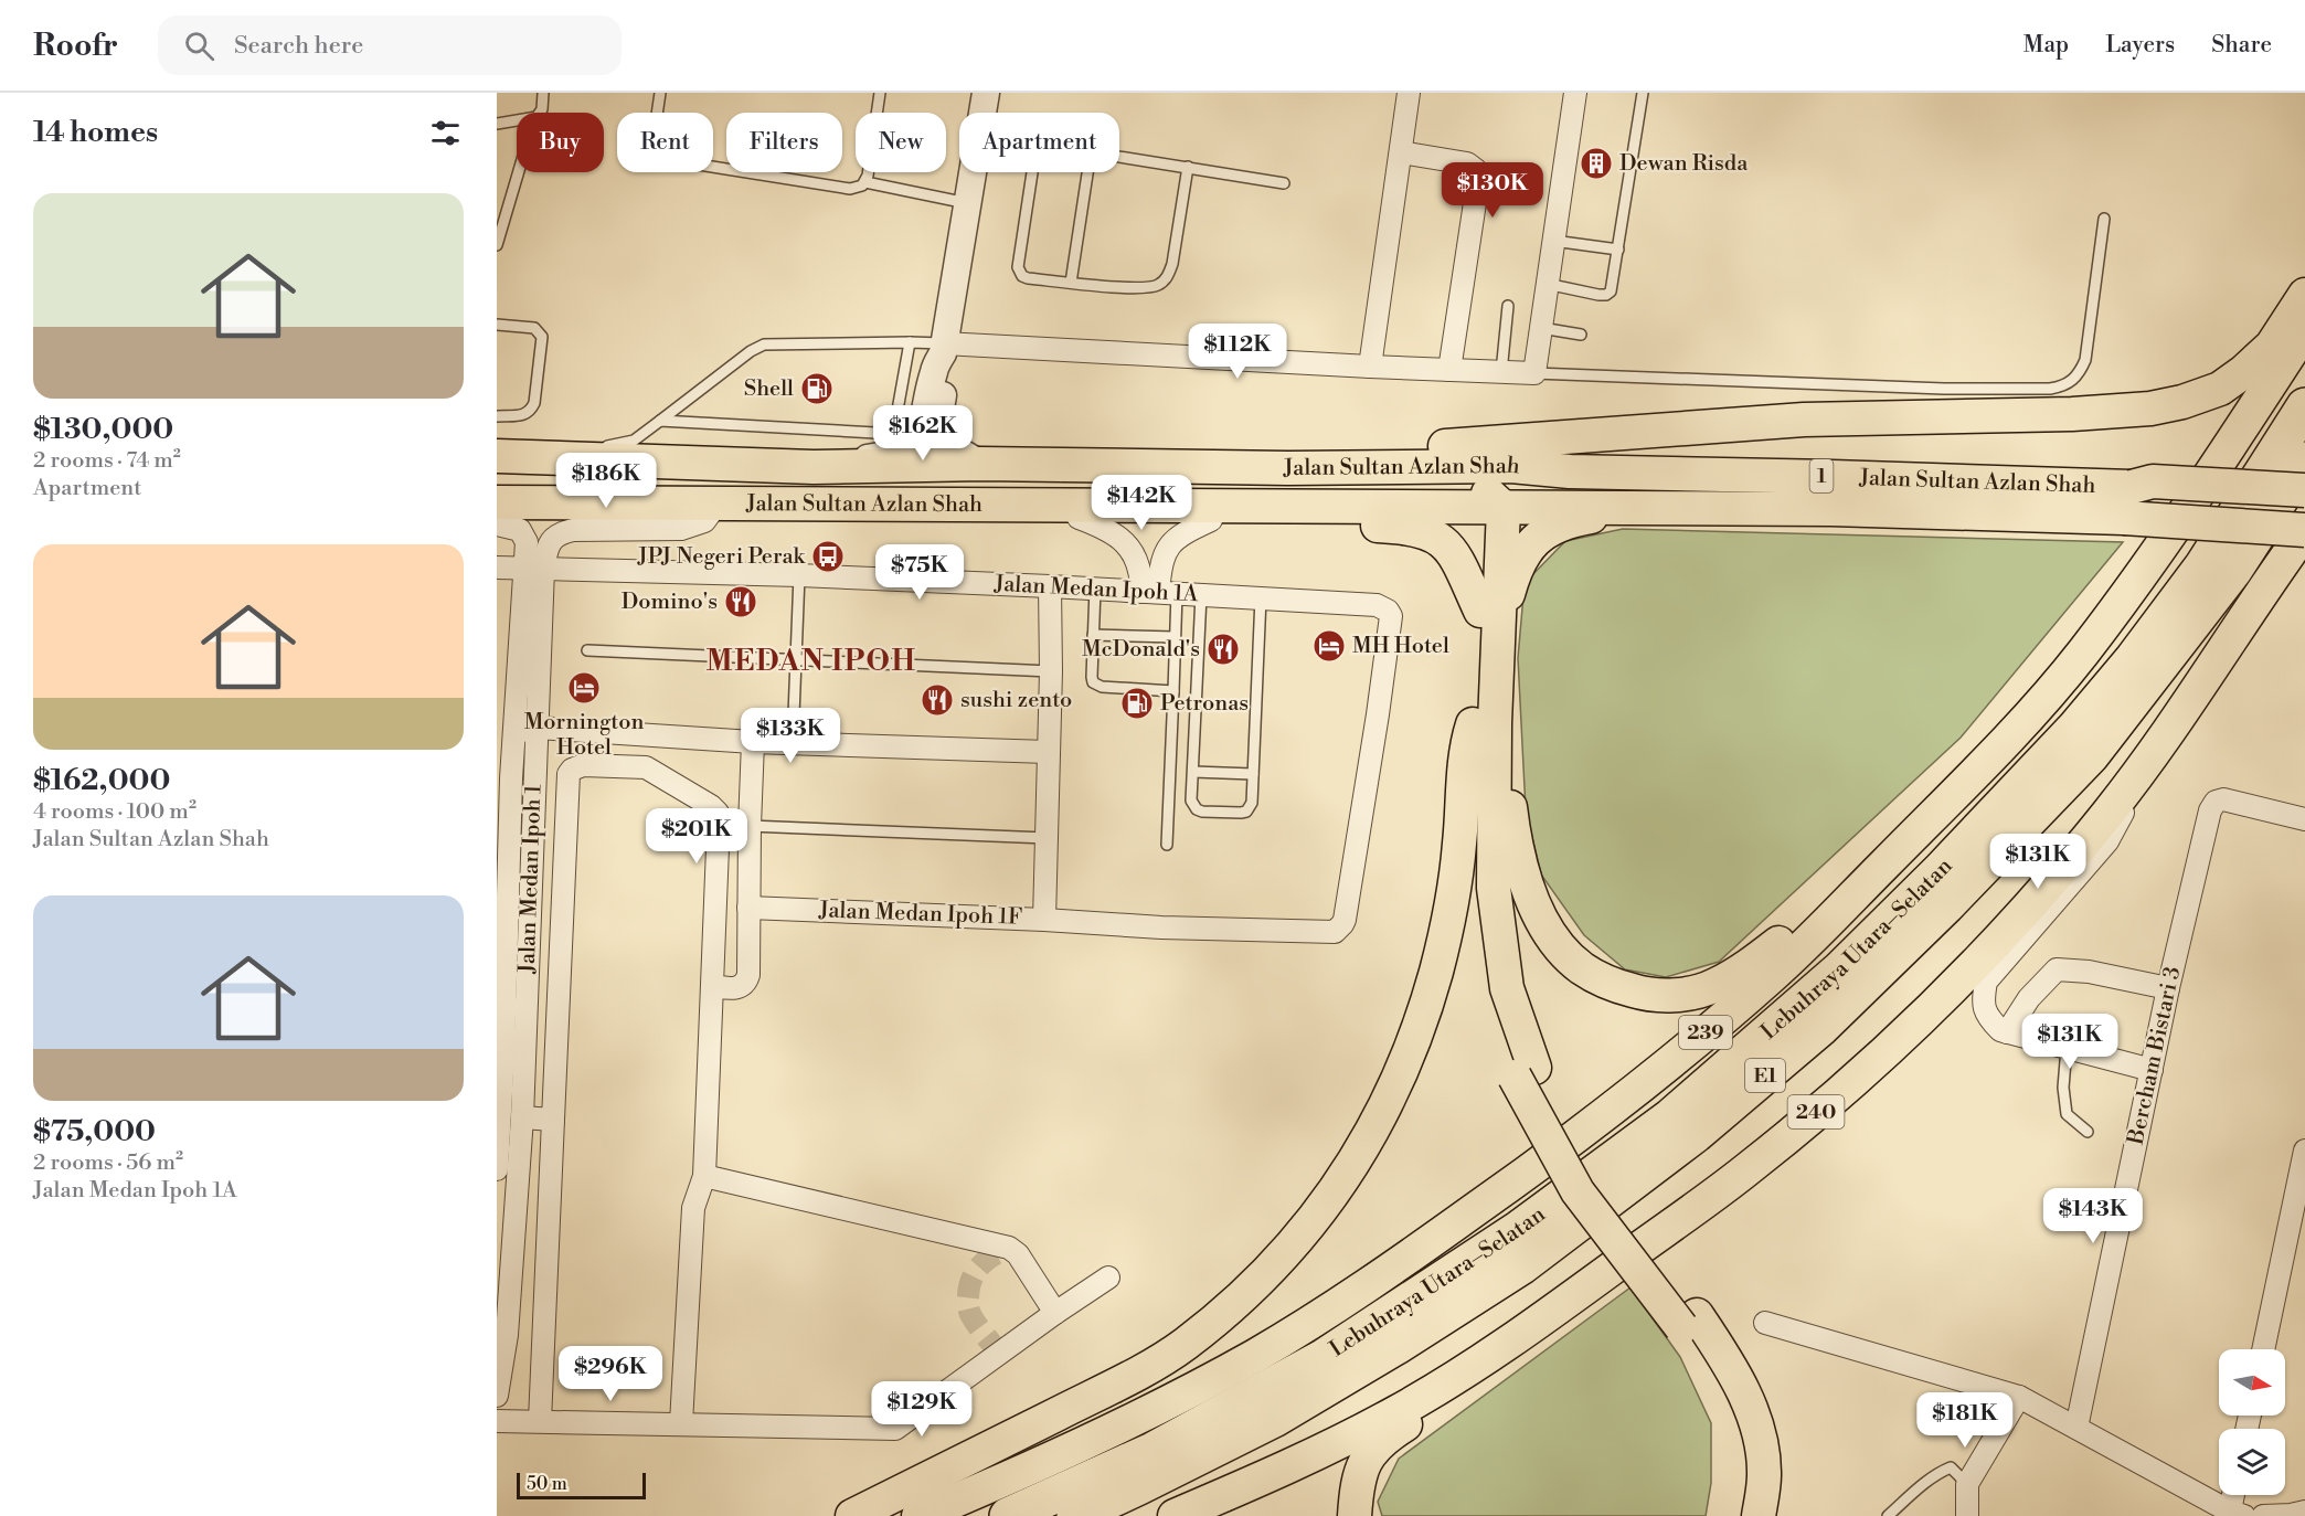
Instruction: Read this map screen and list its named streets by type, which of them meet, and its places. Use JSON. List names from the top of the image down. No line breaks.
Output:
{"streets":{"highway":["Lebuhraya Utara–Selatan","E1"],"main road":["Jalan Sultan Azlan Shah","1","239","240"],"street":["Jalan Medan Ipoh 1A","Jalan Medan Ipoh 1","Jalan Medan Ipoh 1F","Bercham Bistari 3"]},"crossings":[["Jalan Sultan Azlan Shah","Jalan Medan Ipoh 1"],["Jalan Sultan Azlan Shah","240"],["Jalan Medan Ipoh 1A","Jalan Medan Ipoh 1"],["Jalan Medan Ipoh 1A","Jalan Medan Ipoh 1F"]],"districts":["MEDAN IPOH"],"places":{"building":["Dewan Risda"],"fuel station":["Shell","Petronas"],"bus stop":["JPJ Negeri Perak"],"restaurant":["Domino's","McDonald's","sushi zento"],"hotel":["MH Hotel","Mornington Hotel"]},"scale_bar":"50 m","north":"right","page":{"header":"Roofr","search":"Search here","nav":["Map","Layers","Share"],"heading":"14 homes","chip":["Buy","Rent","Filters","New","Apartment"],"price":["$130K","$112K","$162K","$186K","$142K","$75K","$133K","$201K","$131K","$131K","$143K","$296K","$129K","$181K"],"list":[{"name":"$130,000","note":"2 rooms · 74 m² · Apartment"},{"name":"$162,000","note":"4 rooms · 100 m² · Jalan Sultan Azlan Shah"},{"name":"$75,000","note":"2 rooms · 56 m² · Jalan Medan Ipoh 1A"}],"scale":"50 m"}}
